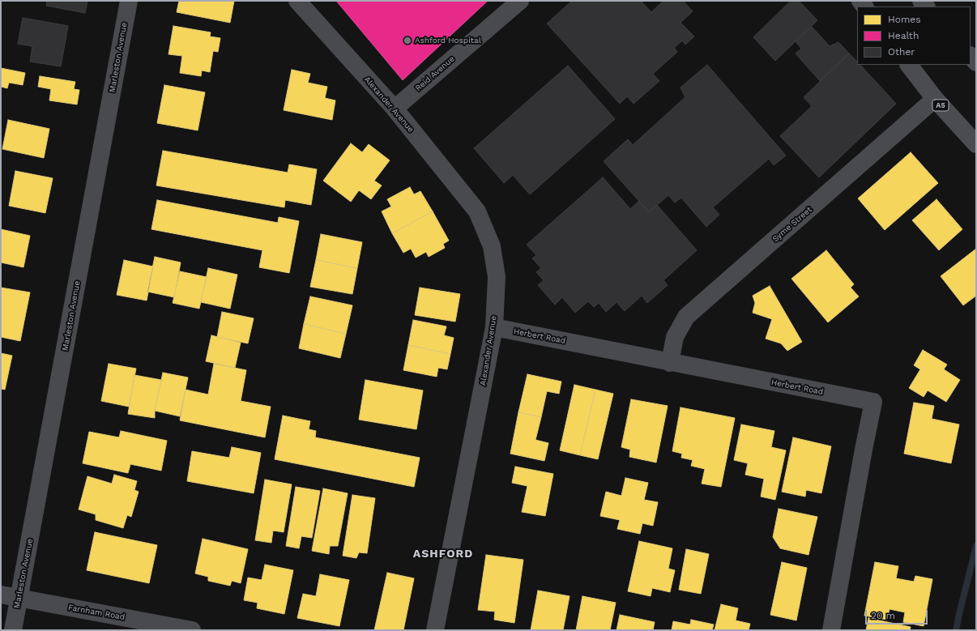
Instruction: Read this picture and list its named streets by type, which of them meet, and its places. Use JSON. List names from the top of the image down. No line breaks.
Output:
{"streets":{"highway":["A5"],"street":["Marleston Avenue","Reid Avenue","Alexander Avenue","Syme Street","Herbert Road","Farnham Road"]},"crossings":[["Marleston Avenue","Farnham Road"],["Reid Avenue","Alexander Avenue"],["Alexander Avenue","Herbert Road"],["A5","Syme Street"],["Syme Street","Herbert Road"]],"districts":["ASHFORD"],"places":["Ashford Hospital"],"legend":["Homes","Health","Other"],"scale_bar":"20 m"}
